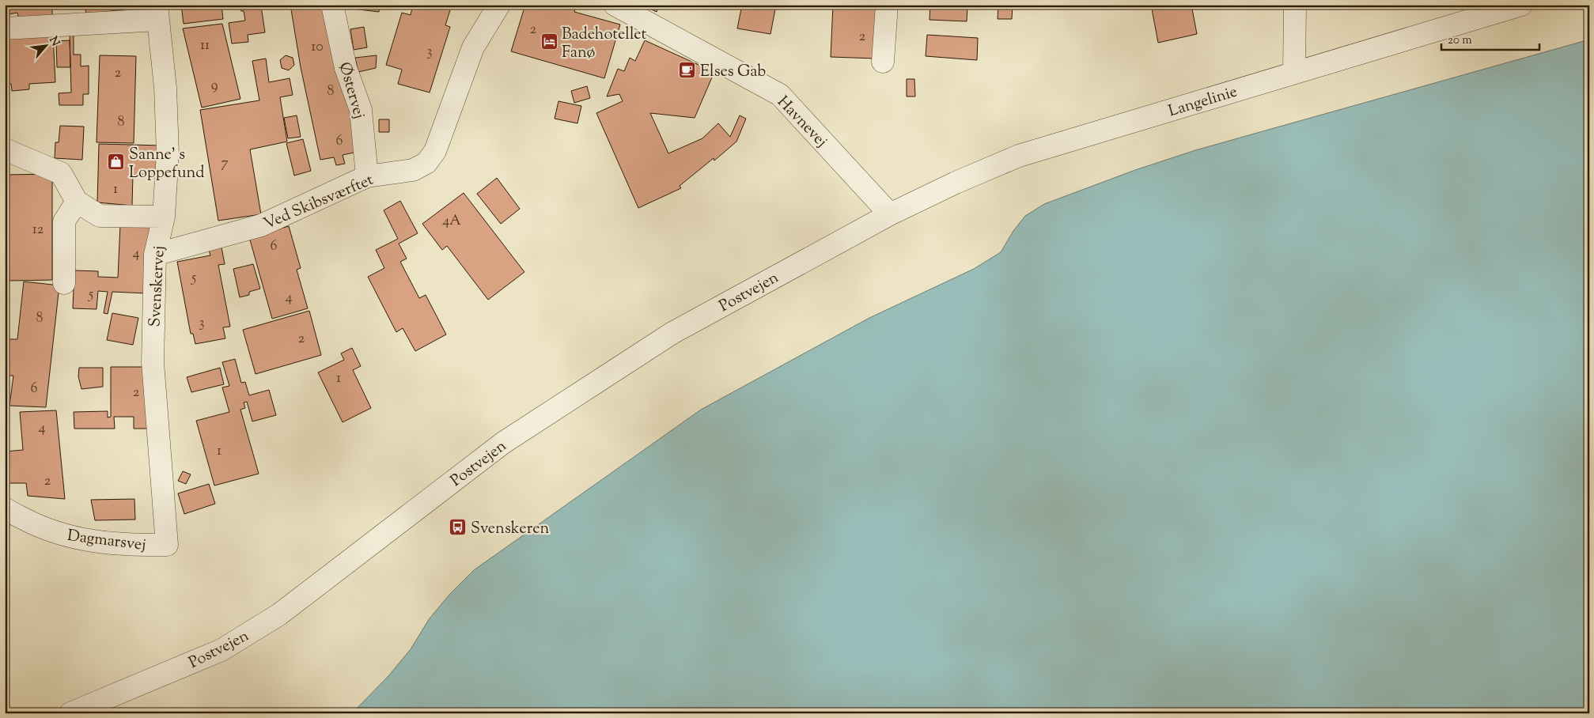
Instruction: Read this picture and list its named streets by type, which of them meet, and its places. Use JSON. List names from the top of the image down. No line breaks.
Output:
{"streets":{"street":["Østervej","Langelinie","Havnevej","Ved Skibsværftet","Svenskervej","Postvejen","Dagmarsvej"]},"crossings":[["Østervej","Ved Skibsværftet"],["Langelinie","Havnevej"],["Langelinie","Postvejen"],["Havnevej","Postvejen"],["Ved Skibsværftet","Svenskervej"],["Svenskervej","Dagmarsvej"]],"places":{"hotel":["Badehotellet Fanø"],"cafe":["Elses Gab"],"shop":["Sanne' s Loppefund"],"bus stop":["Svenskeren"]},"house_numbers":["2","2","11","10","3","2","9","8","8","6","7","1","4A","12","6","4","5","5","4","8","3","2","1","6","2","4","1","2"],"scale_bar":"20 m","north":"top right"}
